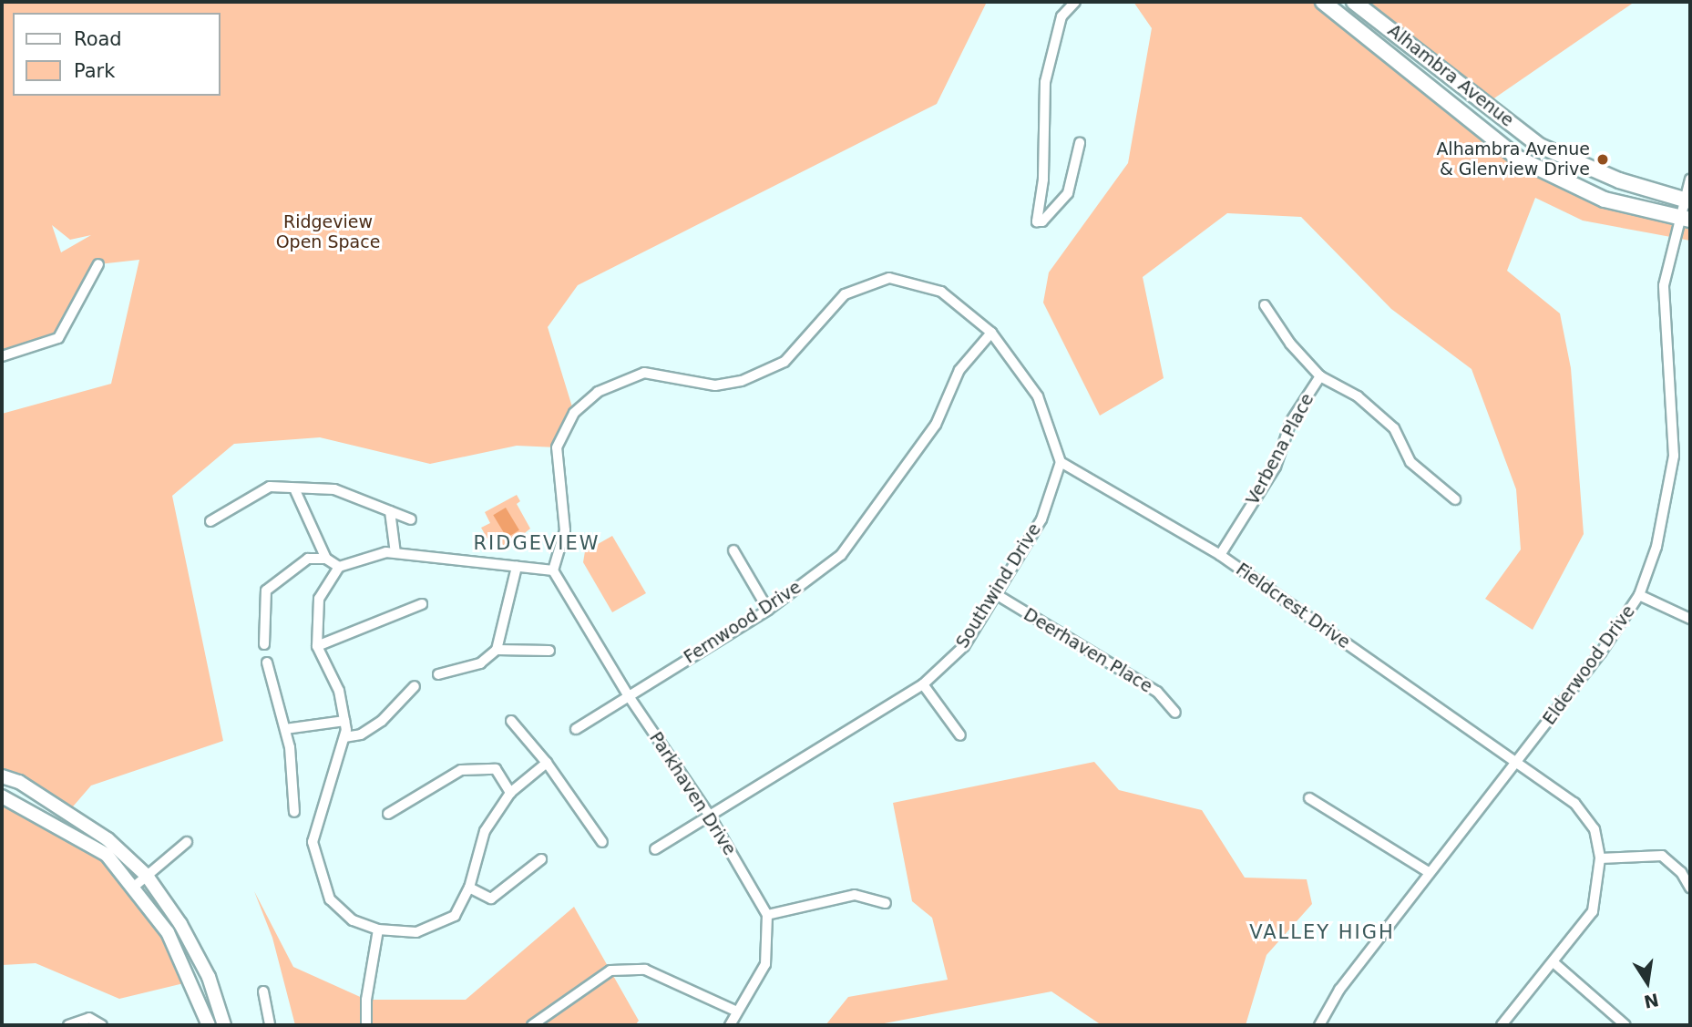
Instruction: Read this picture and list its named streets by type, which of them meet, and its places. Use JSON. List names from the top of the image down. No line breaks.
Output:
{"streets":{"main road":["Alhambra Avenue"],"street":["Verbena Place","Southwind Drive","Fieldcrest Drive","Fernwood Drive","Deerhaven Place","Elderwood Drive","Parkhaven Drive"]},"crossings":[["Alhambra Avenue","Elderwood Drive"],["Verbena Place","Fieldcrest Drive"],["Southwind Drive","Fieldcrest Drive"],["Southwind Drive","Deerhaven Place"],["Southwind Drive","Parkhaven Drive"],["Fieldcrest Drive","Elderwood Drive"],["Fernwood Drive","Parkhaven Drive"]],"districts":["RIDGEVIEW","VALLEY HIGH"],"parks":["Ridgeview Open Space"],"places":["Alhambra Avenue & Glenview Drive"],"legend":["Road","Park"],"north":"bottom"}
